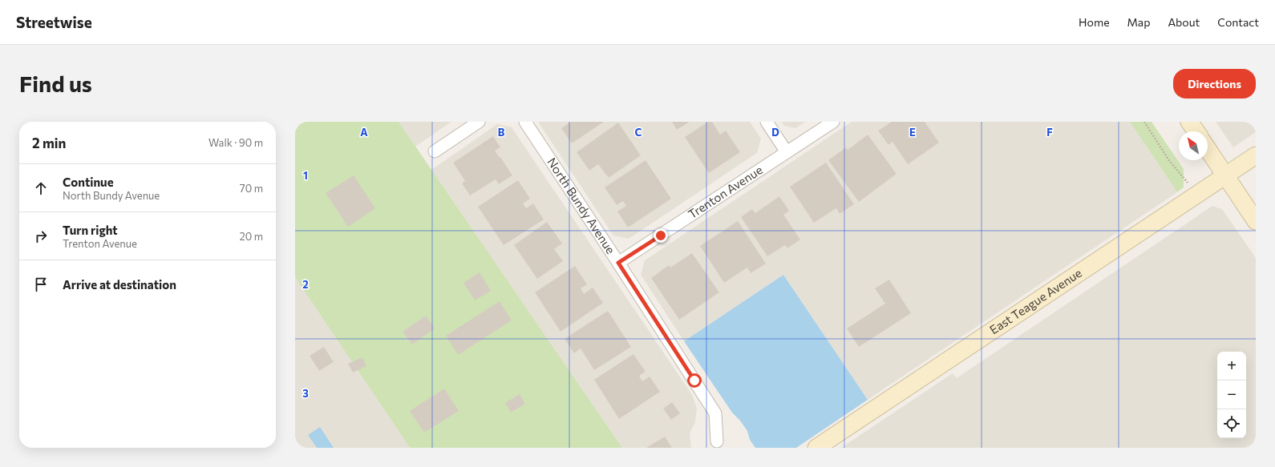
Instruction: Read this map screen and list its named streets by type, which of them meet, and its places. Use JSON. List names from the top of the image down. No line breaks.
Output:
{"streets":{"street":["Trenton Avenue","North Bundy Avenue","East Teague Avenue"]},"crossings":[["Trenton Avenue","North Bundy Avenue"]],"north":"top left","page":{"header":"Streetwise","nav":["Home","Map","About","Contact"],"buttons":"Directions","title":"Find us","heading":["2 min","Walk · 90 m"],"list":[["Continue","North Bundy Avenue","70 m"],["Turn right","Trenton Avenue","20 m"],"Arrive at destination"],"map_buttons":["+","−"]},"grid":{"columns":["A","B","C","D","E","F"],"rows":["1","2","3"]}}
